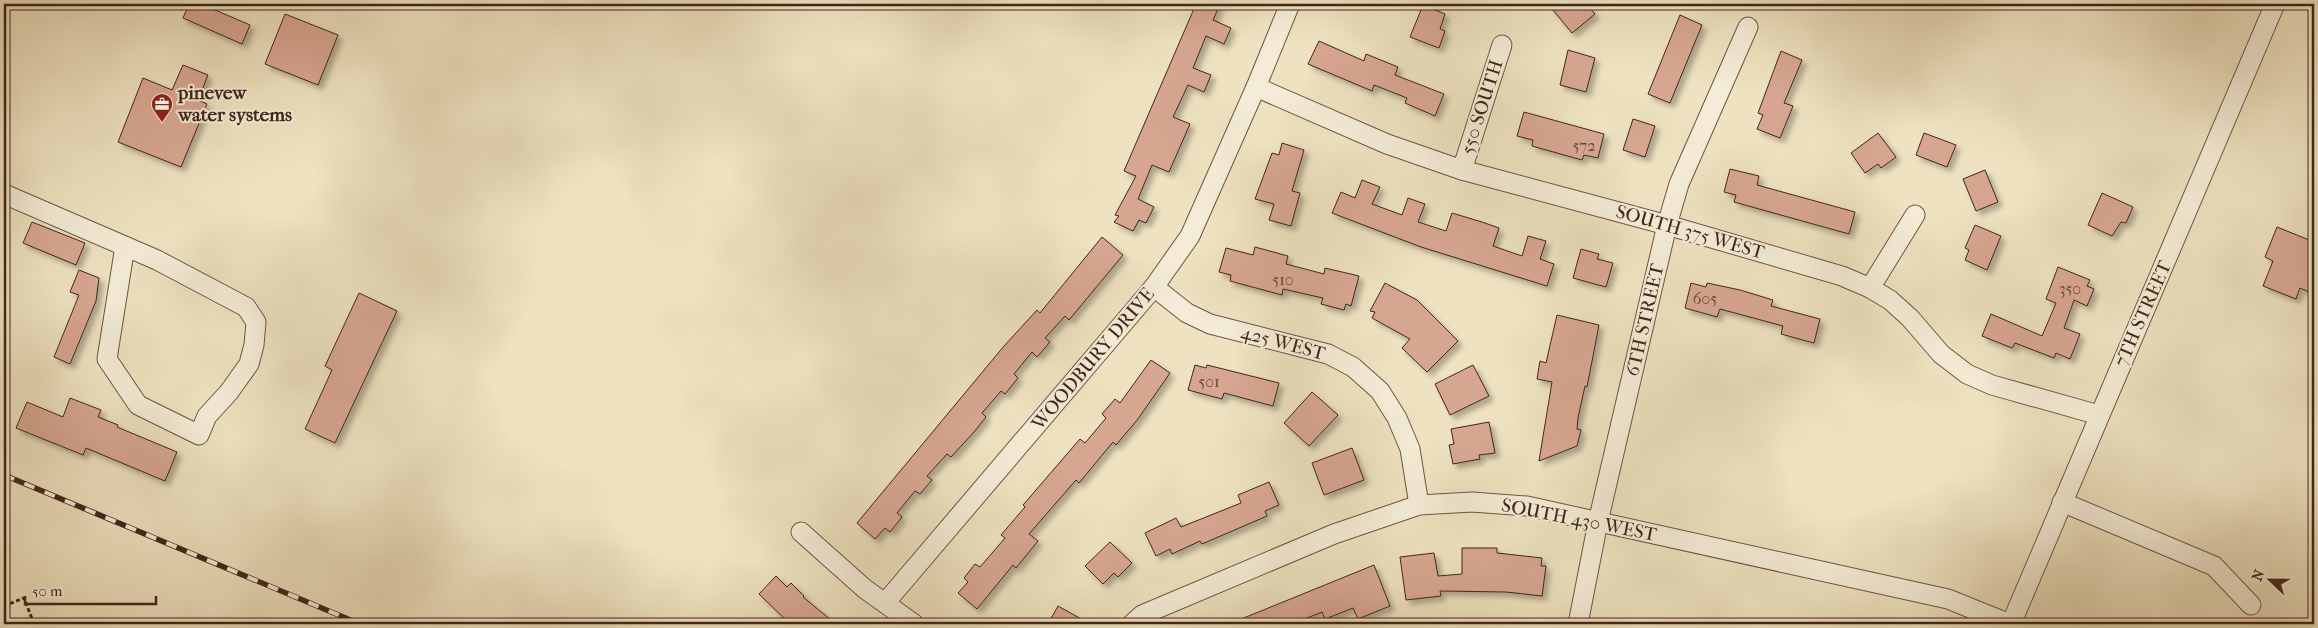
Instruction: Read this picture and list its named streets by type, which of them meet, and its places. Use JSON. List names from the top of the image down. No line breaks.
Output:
{"streets":{"street":["550 SOUTH","SOUTH 375 WEST","7TH STREET","6TH STREET","425 WEST","WOODBURY DRIVE","SOUTH 430 WEST"]},"crossings":[["550 SOUTH","SOUTH 375 WEST"],["SOUTH 375 WEST","7TH STREET"],["SOUTH 375 WEST","6TH STREET"],["SOUTH 375 WEST","WOODBURY DRIVE"],["7TH STREET","SOUTH 430 WEST"],["6TH STREET","SOUTH 430 WEST"],["425 WEST","WOODBURY DRIVE"],["425 WEST","SOUTH 430 WEST"]],"places":{"office":["pinevew water systems"]},"house_numbers":["572","510","350","605","501"],"scale_bar":"50 m","north":"left"}
